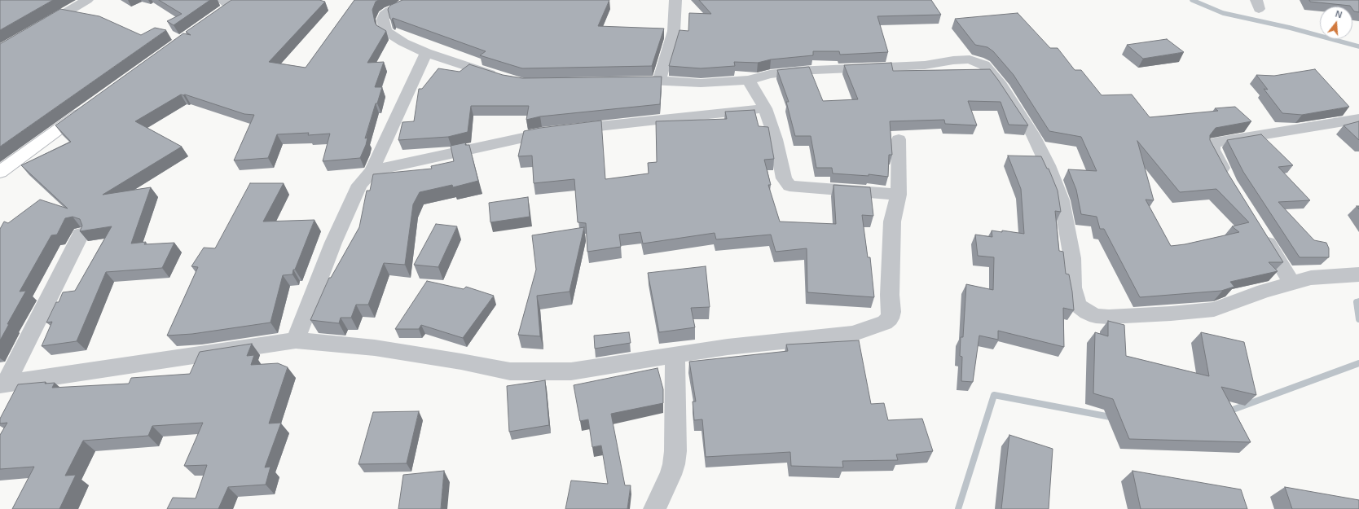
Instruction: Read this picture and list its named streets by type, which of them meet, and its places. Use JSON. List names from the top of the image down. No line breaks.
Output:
{"north":"top"}
